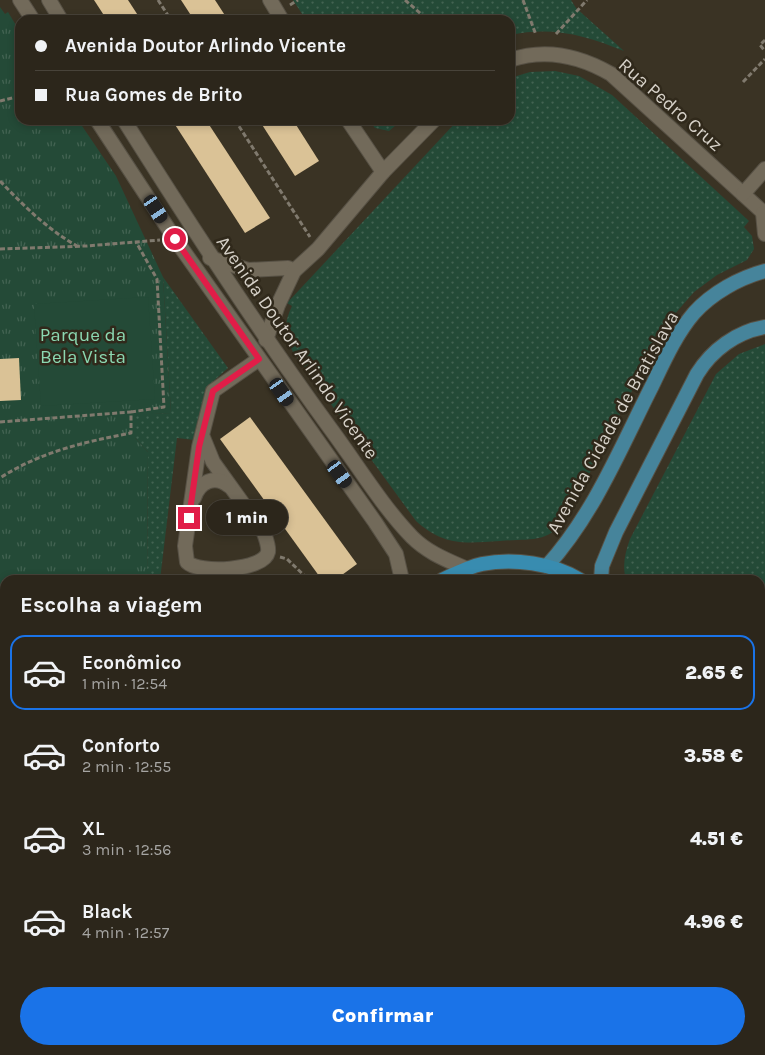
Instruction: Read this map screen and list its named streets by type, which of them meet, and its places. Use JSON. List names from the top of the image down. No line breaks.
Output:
{"streets":{"main road":["Avenida Cidade de Bratislava"],"street":["Rua Pedro Cruz","Avenida Doutor Arlindo Vicente"]},"parks":["Parque da Bela Vista"],"page":{"banner":["Avenida Doutor Arlindo Vicente","Rua Gomes de Brito"],"bubble":"1 min","heading":"Escolha a viagem","list":[{"name":"Econômico","note":"1 min · 12:54","value":"2.65 €"},{"name":"Conforto","note":"2 min · 12:55","value":"3.58 €"},{"name":"XL","note":"3 min · 12:56","value":"4.51 €"},{"name":"Black","note":"4 min · 12:57","value":"4.96 €"}],"buttons":"Confirmar"}}
